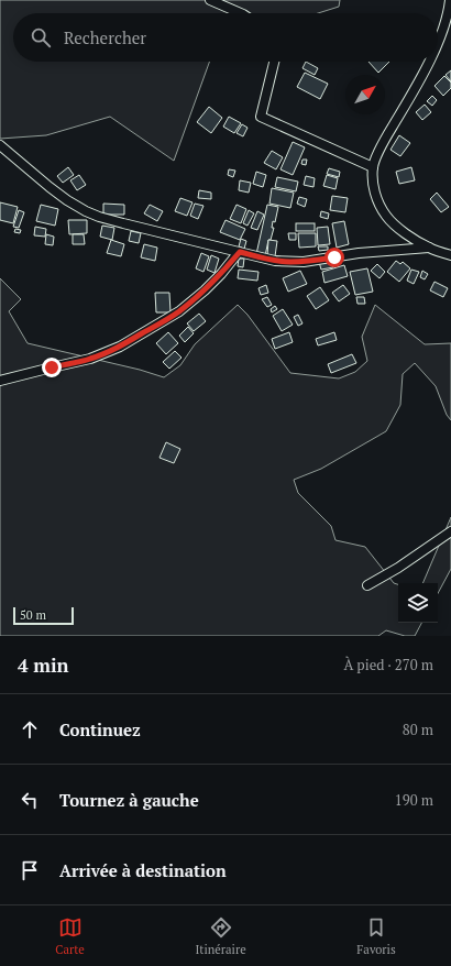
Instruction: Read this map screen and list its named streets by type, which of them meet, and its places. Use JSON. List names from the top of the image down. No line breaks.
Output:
{"scale_bar":"50 m","north":"top right","page":{"search":"Rechercher","scale":"50 m","heading":["4 min","À pied · 270 m"],"list":[["Continuez","80 m"],["Tournez à gauche","190 m"],"Arrivée à destination"],"nav":["Carte","Itinéraire","Favoris"]}}
